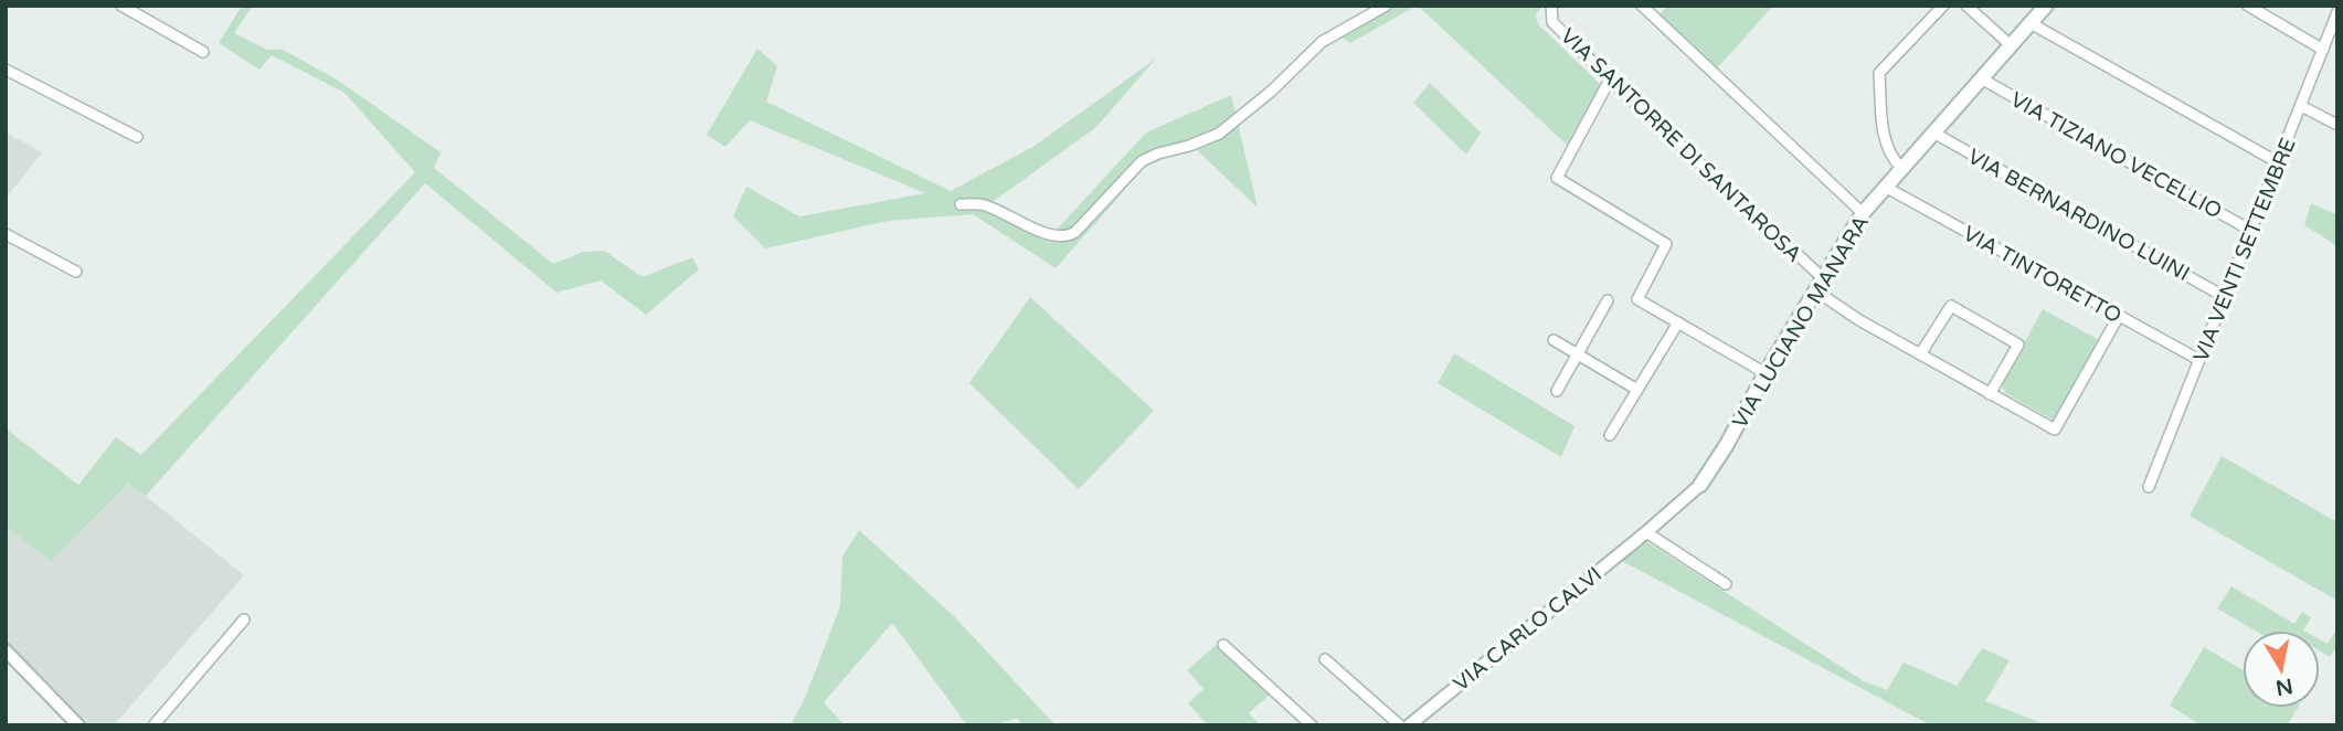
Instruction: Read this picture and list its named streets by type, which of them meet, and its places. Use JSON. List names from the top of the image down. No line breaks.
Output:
{"streets":{"main road":["VIA LUCIANO MANARA"],"street":["VIA SANTORRE DI SANTAROSA","VIA TIZIANO VECELLIO","VIA BERNARDINO LUINI","VIA VENTI SETTEMBRE","VIA TINTORETTO","VIA CARLO CALVI"]},"crossings":[["VIA SANTORRE DI SANTAROSA","VIA TINTORETTO"],["VIA SANTORRE DI SANTAROSA","VIA LUCIANO MANARA"],["VIA TIZIANO VECELLIO","VIA VENTI SETTEMBRE"],["VIA TIZIANO VECELLIO","VIA LUCIANO MANARA"],["VIA BERNARDINO LUINI","VIA VENTI SETTEMBRE"],["VIA BERNARDINO LUINI","VIA LUCIANO MANARA"],["VIA VENTI SETTEMBRE","VIA TINTORETTO"],["VIA TINTORETTO","VIA LUCIANO MANARA"],["VIA LUCIANO MANARA","VIA CARLO CALVI"]],"north":"bottom"}
